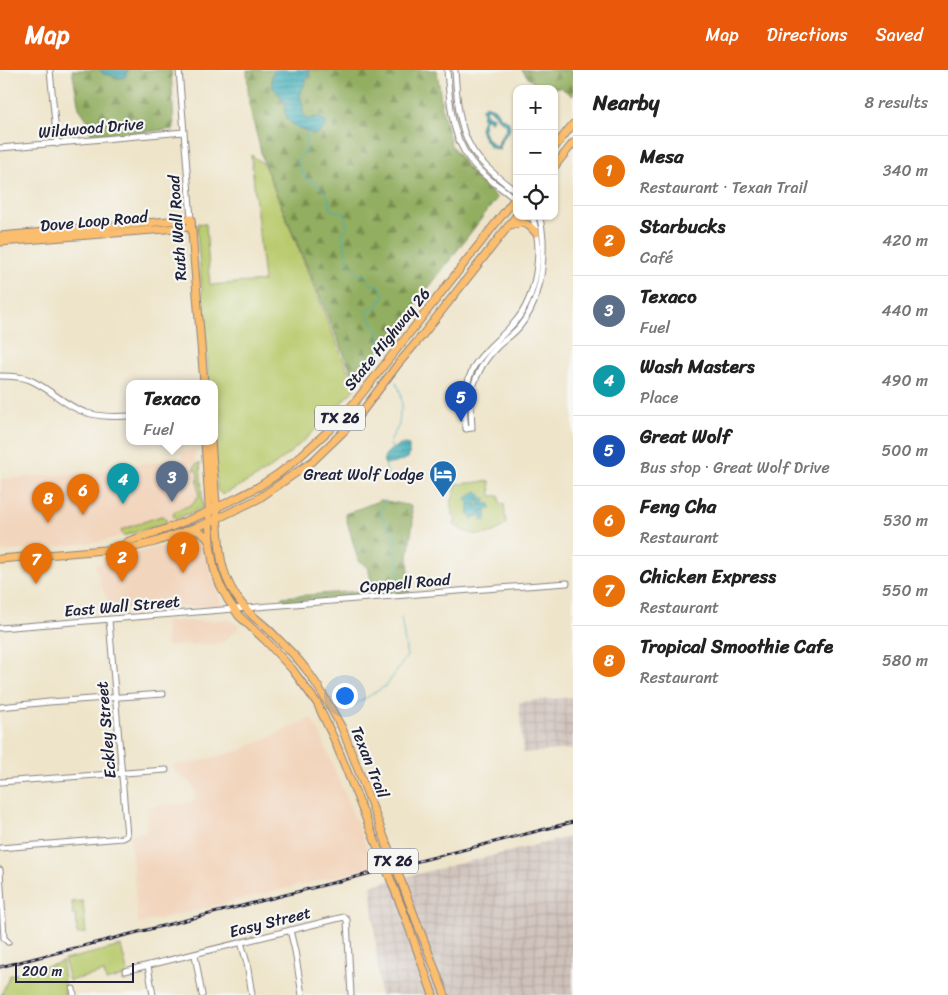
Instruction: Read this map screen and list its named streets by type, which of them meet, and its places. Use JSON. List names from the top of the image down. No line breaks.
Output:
{"streets":{"main road":["Dove Loop Road","Ruth Wall Road","State Highway 26","TX 26","Texan Trail"],"street":["Wildwood Drive","Coppell Road","East Wall Street","Eckley Street","Easy Street"]},"crossings":[["Wildwood Drive","Ruth Wall Road"],["Dove Loop Road","Ruth Wall Road"],["State Highway 26","TX 26"],["State Highway 26","Texan Trail"],["TX 26","Texan Trail"],["Coppell Road","East Wall Street"],["Coppell Road","Texan Trail"],["East Wall Street","Eckley Street"],["East Wall Street","Texan Trail"]],"places":{"hotel":["Great Wolf Lodge"]},"scale_bar":"200 m","page":{"header":"Map","nav":["Map","Directions","Saved"],"heading":["Nearby","8 results"],"map_buttons":["+","−"],"list":[{"mark":"1","name":"Mesa","note":"Restaurant · Texan Trail","value":"340 m"},{"mark":"2","name":"Starbucks","note":"Café","value":"420 m"},{"mark":"3","name":"Texaco","note":"Fuel","value":"440 m"},{"mark":"4","name":"Wash Masters","note":"Place","value":"490 m"},{"mark":"5","name":"Great Wolf","note":"Bus stop · Great Wolf Drive","value":"500 m"},{"mark":"6","name":"Feng Cha","note":"Restaurant","value":"530 m"},{"mark":"7","name":"Chicken Express","note":"Restaurant","value":"550 m"},{"mark":"8","name":"Tropical Smoothie Cafe","note":"Restaurant","value":"580 m"}],"popup":["Texaco","Fuel"],"pins":["5","3","4","6","8","1","2","7"],"scale":"200 m"}}
